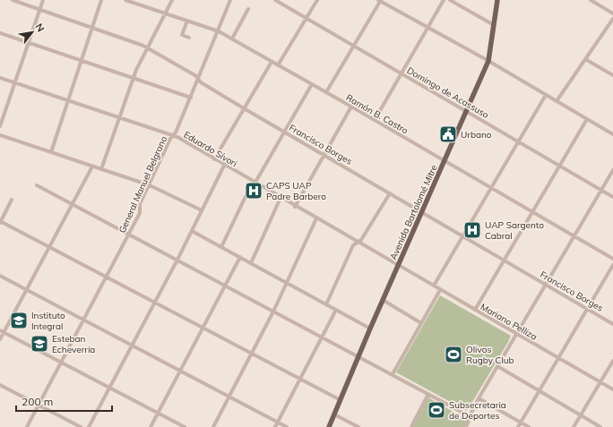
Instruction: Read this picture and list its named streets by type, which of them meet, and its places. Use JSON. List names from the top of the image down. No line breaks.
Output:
{"streets":{"main road":["Avenida Bartolomé Mitre"],"street":["Domingo de Acassuso","Ramón B. Castro","Francisco Borges","Eduardo Sívori","General Manuel Belgrano","Mariano Pelliza"]},"crossings":[["Domingo de Acassuso","Avenida Bartolomé Mitre"],["Ramón B. Castro","General Manuel Belgrano"],["Ramón B. Castro","Avenida Bartolomé Mitre"],["Francisco Borges","General Manuel Belgrano"],["Francisco Borges","Avenida Bartolomé Mitre"],["Eduardo Sívori","General Manuel Belgrano"],["Eduardo Sívori","Avenida Bartolomé Mitre"],["Eduardo Sívori","Mariano Pelliza"],["Avenida Bartolomé Mitre","Mariano Pelliza"]],"places":{"public building":["Urbano"],"hospital":["CAPS UAP Padre Barbero","UAP Sargento Cabral"],"school or university":["Instituto Integral","Esteban Echeverría"],"sports":["Olivos Rugby Club","Subsecretaria de Deportes"]},"scale_bar":"200 m","north":"top right"}
